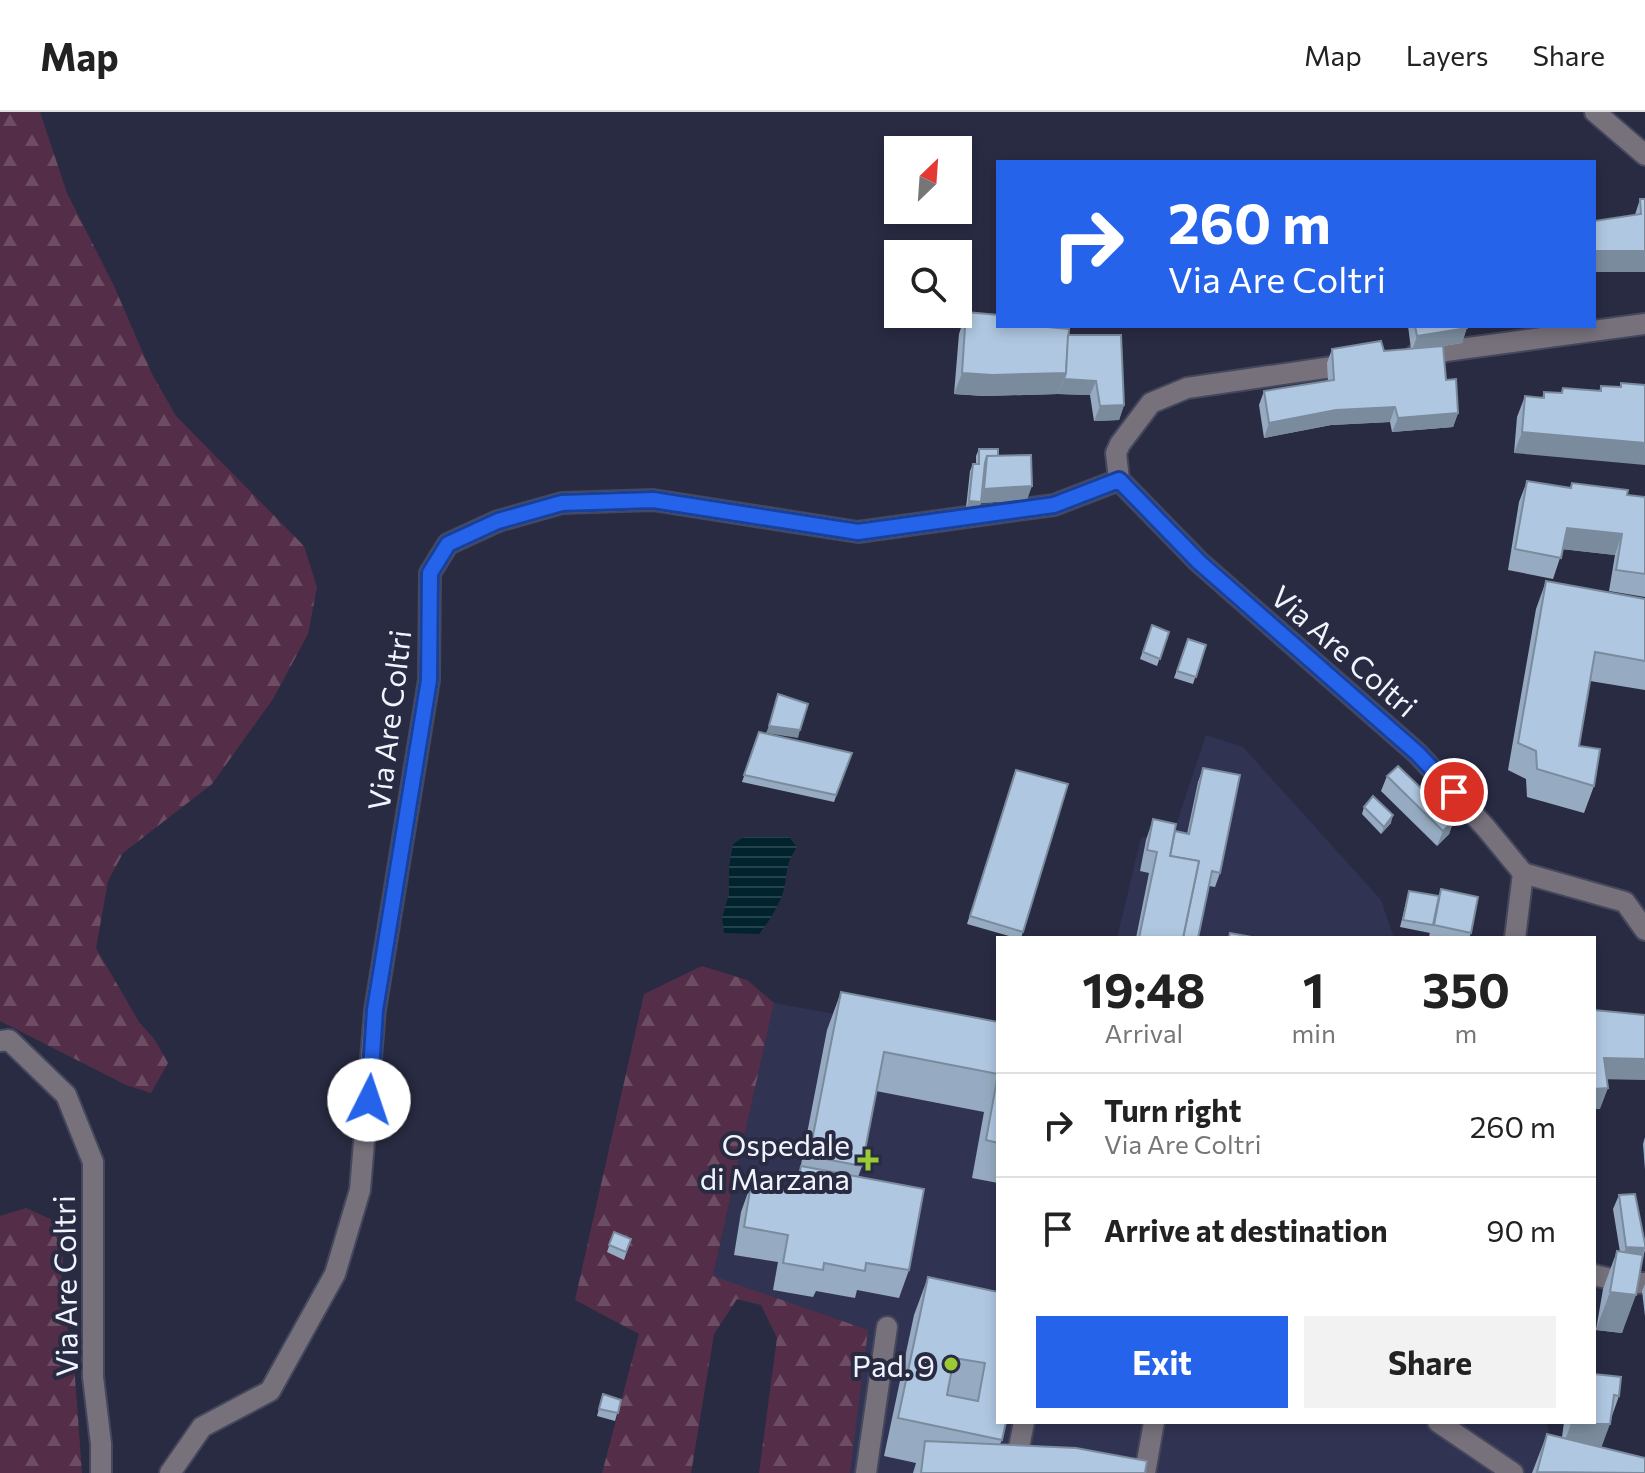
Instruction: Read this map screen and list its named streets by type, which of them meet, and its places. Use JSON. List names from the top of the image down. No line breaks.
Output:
{"streets":{"street":["Via Are Coltri"]},"places":{"health":["Ospedale di Marzana"],"other":["Pad. 9"]},"north":"top right","page":{"header":"Map","nav":["Map","Layers","Share"],"turn":["260 m","Via Are Coltri"],"eta":["19:48","Arrival","1","min","350","m"],"list":[{"name":"Turn right","note":"Via Are Coltri","value":"260 m"},{"name":"Arrive at destination","value":"90 m"}],"buttons":["Exit","Share"]}}
